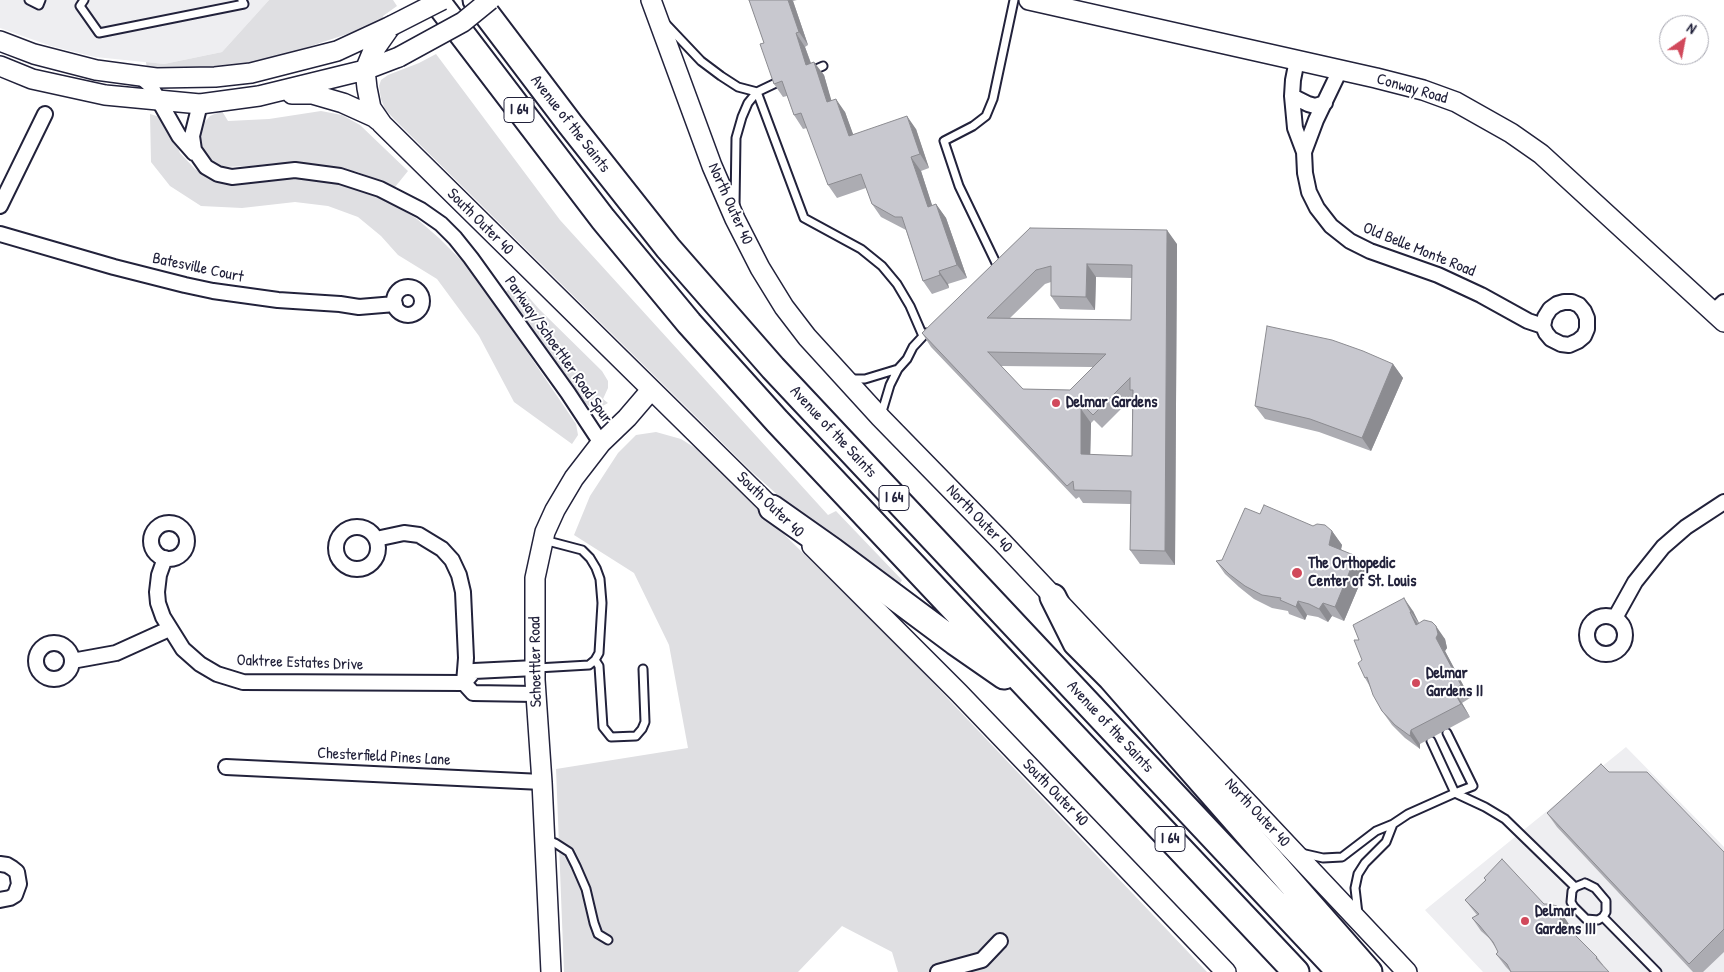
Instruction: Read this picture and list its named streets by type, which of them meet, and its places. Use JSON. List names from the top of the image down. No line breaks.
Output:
{"streets":{"highway":["I 64","Avenue of the Saints"],"street":["Conway Road","North Outer 40","South Outer 40","Old Belle Monte Road","Batesville Court","Parkway/Schoettler Road Spur","Schoettler Road","Oaktree Estates Drive","Chesterfield Pines Lane"]},"crossings":[["Conway Road","Old Belle Monte Road"],["South Outer 40","Schoettler Road"],["Parkway/Schoettler Road Spur","Schoettler Road"],["Schoettler Road","Oaktree Estates Drive"],["Schoettler Road","Chesterfield Pines Lane"]],"places":["Delmar Gardens","The Orthopedic Center of St. Louis","Delmar Gardens II","Delmar Gardens III"],"north":"top right"}
